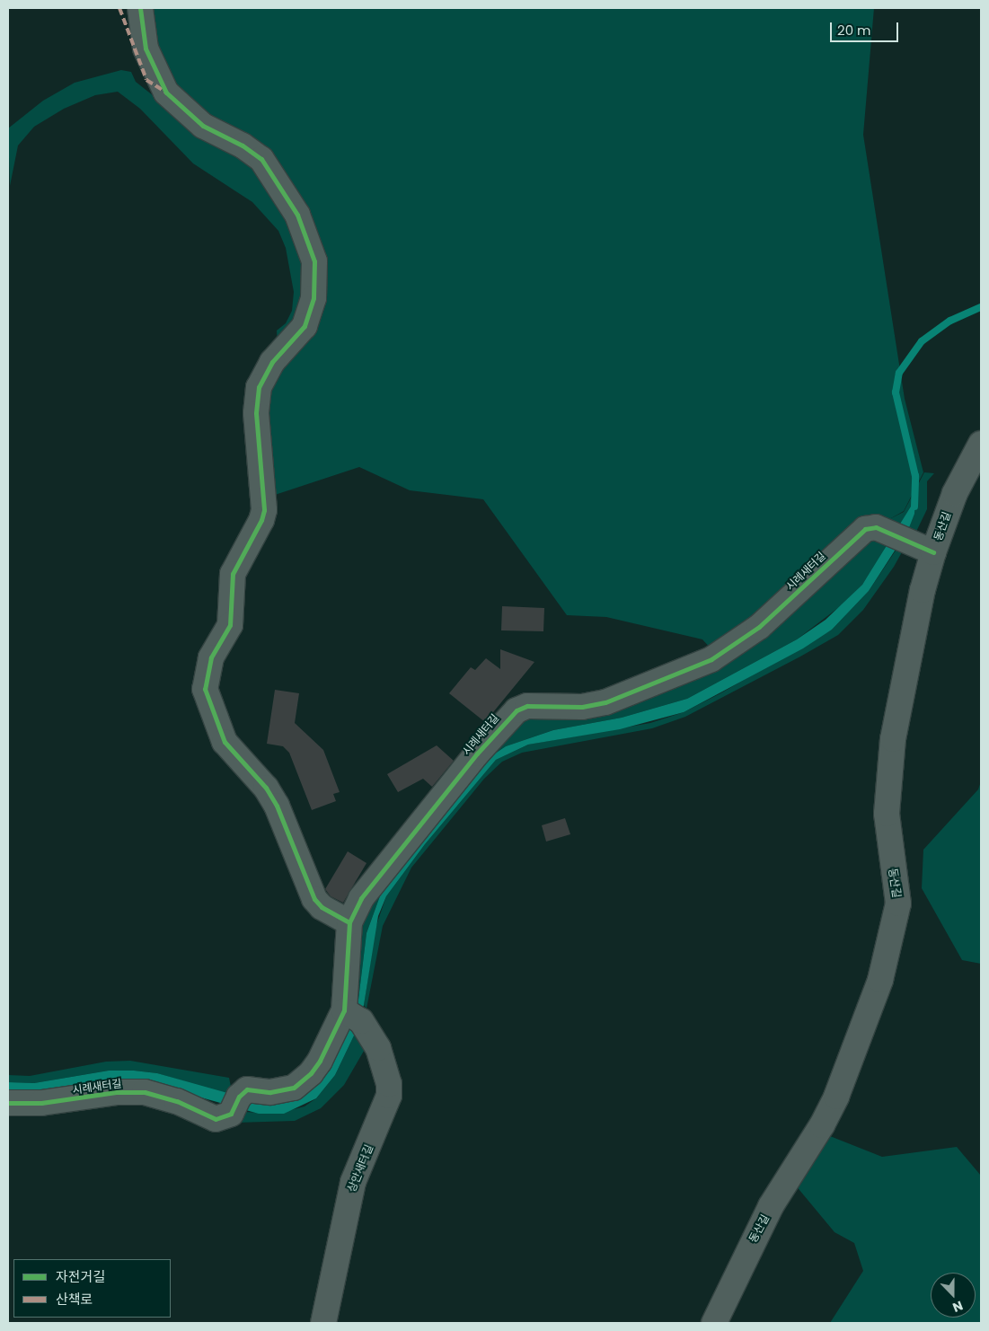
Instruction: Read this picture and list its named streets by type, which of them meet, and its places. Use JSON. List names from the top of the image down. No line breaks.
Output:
{"streets":{"street":["동산길","시례새터길","상안새터길"]},"crossings":[["동산길","시례새터길"],["시례새터길","상안새터길"]],"legend":["자전거길","산책로"],"scale_bar":"20 m","north":"bottom"}
